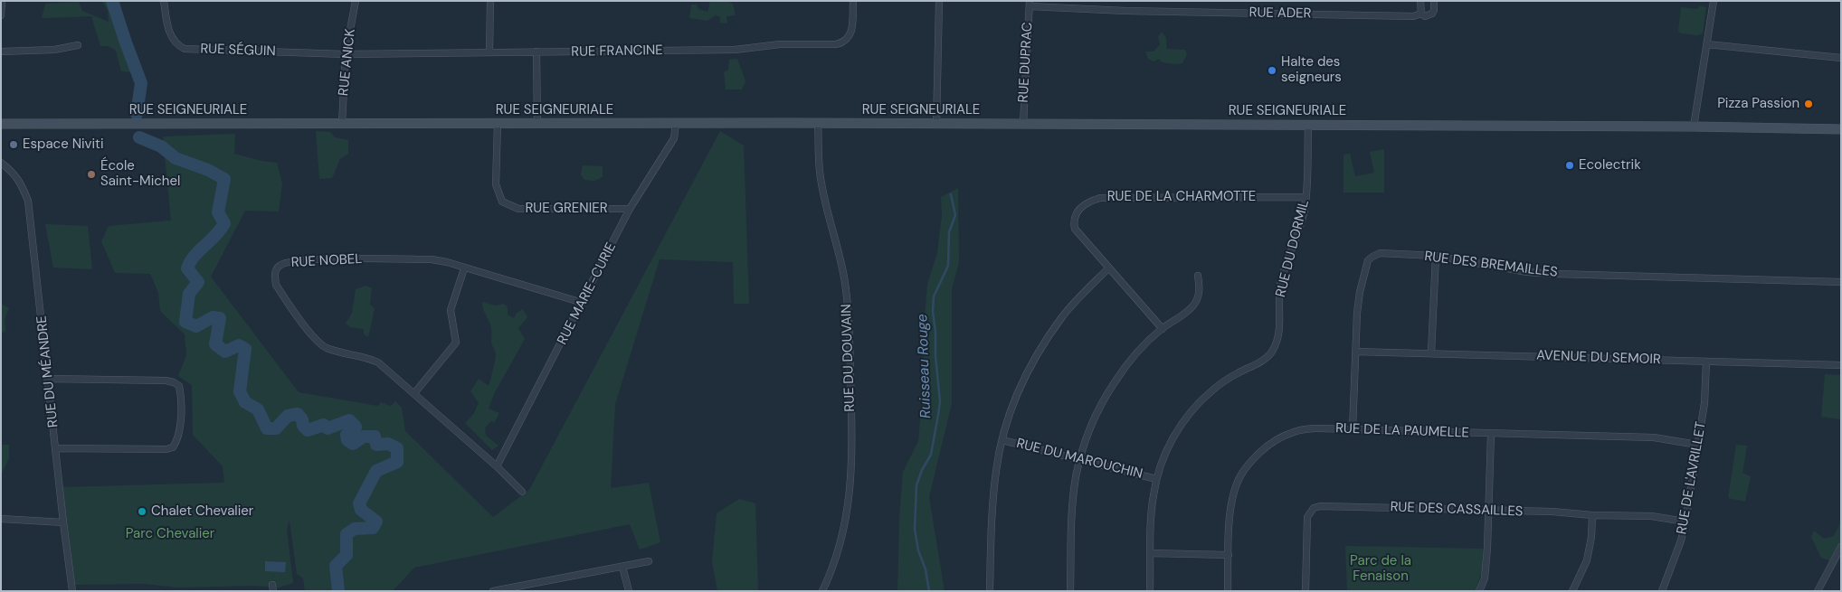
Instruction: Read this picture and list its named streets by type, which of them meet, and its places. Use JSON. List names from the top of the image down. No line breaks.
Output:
{"streets":{"street":["RUE ADER","RUE SÉGUIN","RUE FRANCINE","RUE ANICK","RUE DUPRAC","RUE SEIGNEURIALE","RUE DE LA CHARMOTTE","RUE GRENIER","RUE DU DORMIL","RUE NOBEL","RUE DES BREMAILLES","RUE MARIE-CURIE","RUE DU DOUVAIN","AVENUE DU SEMOIR","RUE DU MÉANDRE","RUE DE LA PAUMELLE","RUE DU MAROUCHIN","RUE DE L'AVRILLET","RUE DES CASSAILLES"]},"crossings":[["RUE ADER","RUE DUPRAC"],["RUE SÉGUIN","RUE FRANCINE"],["RUE SÉGUIN","RUE ANICK"],["RUE FRANCINE","RUE ANICK"],["RUE ANICK","RUE SEIGNEURIALE"],["RUE DUPRAC","RUE SEIGNEURIALE"],["RUE SEIGNEURIALE","RUE GRENIER"],["RUE SEIGNEURIALE","RUE DU DORMIL"],["RUE SEIGNEURIALE","RUE MARIE-CURIE"],["RUE SEIGNEURIALE","RUE DU DOUVAIN"],["RUE DE LA CHARMOTTE","RUE DU DORMIL"],["RUE GRENIER","RUE MARIE-CURIE"],["RUE DU DORMIL","RUE DU MAROUCHIN"],["RUE NOBEL","RUE MARIE-CURIE"],["RUE DES BREMAILLES","AVENUE DU SEMOIR"],["RUE DES BREMAILLES","RUE DE LA PAUMELLE"],["AVENUE DU SEMOIR","RUE DE L'AVRILLET"],["RUE DE LA PAUMELLE","RUE DE L'AVRILLET"],["RUE DE L'AVRILLET","RUE DES CASSAILLES"]],"water":["Ruisseau Rouge"],"parks":["Parc Chevalier","Parc de la Fenaison"],"places":["Halte des seigneurs","Pizza Passion","Espace Niviti","Ecolectrik","École Saint-Michel","Chalet Chevalier"]}
